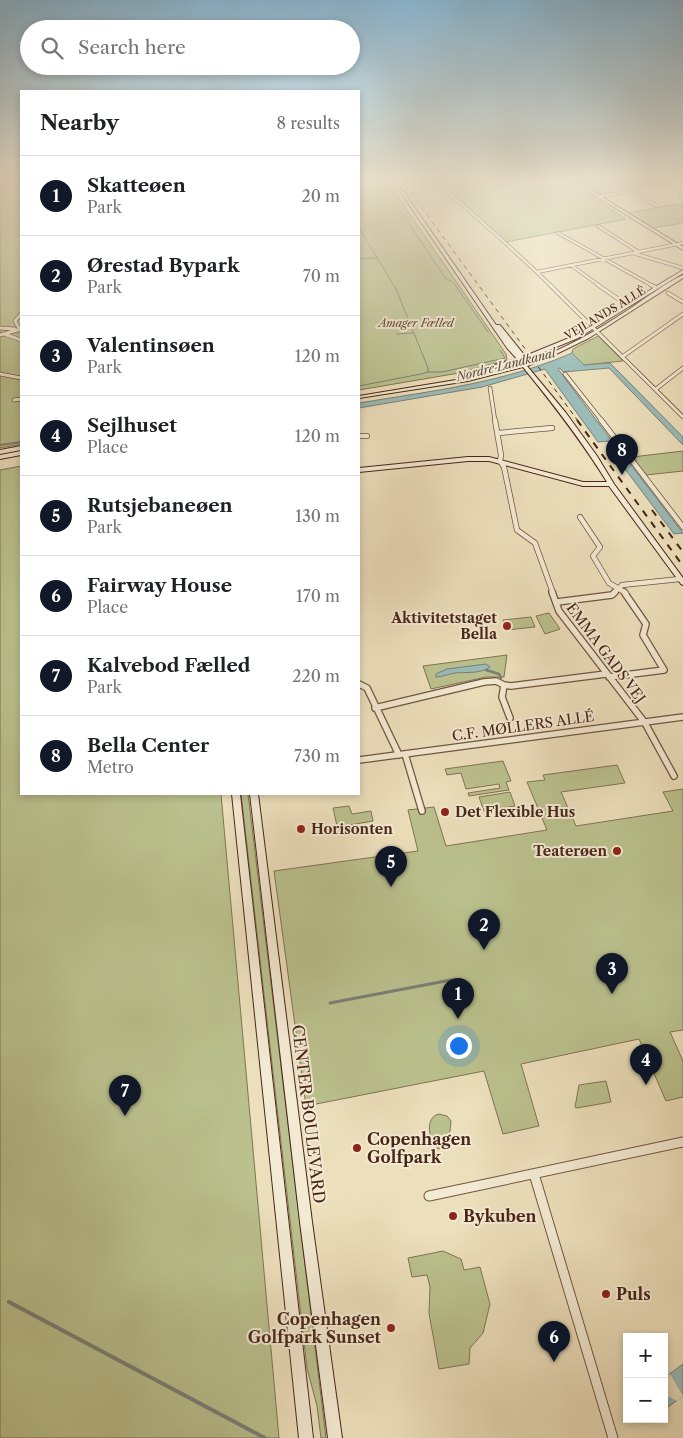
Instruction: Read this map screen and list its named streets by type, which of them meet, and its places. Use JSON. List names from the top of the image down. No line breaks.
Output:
{"streets":{"street":["VEJLANDS ALLÉ","EMMA GADS VEJ","C.F. MØLLERS ALLÉ","CENTER BOULEVARD"]},"crossings":[["EMMA GADS VEJ","C.F. MØLLERS ALLÉ"]],"water":["Nordre Landkanal"],"parks":["Amager Fælled"],"places":["Aktivitetstaget Bella","Det Flexible Hus","Horisonten","Teaterøen","Copenhagen Golfpark","Bykuben","Puls","Copenhagen Golfpark Sunset"],"page":{"search":"Search here","heading":["Nearby","8 results"],"list":[{"mark":"1","name":"Skatteøen","note":"Park","value":"20 m"},{"mark":"2","name":"Ørestad Bypark","note":"Park","value":"70 m"},{"mark":"3","name":"Valentinsøen","note":"Park","value":"120 m"},{"mark":"4","name":"Sejlhuset","note":"Place","value":"120 m"},{"mark":"5","name":"Rutsjebaneøen","note":"Park","value":"130 m"},{"mark":"6","name":"Fairway House","note":"Place","value":"170 m"},{"mark":"7","name":"Kalvebod Fælled","note":"Park","value":"220 m"},{"mark":"8","name":"Bella Center","note":"Metro","value":"730 m"}],"pins":["8","5","2","3","1","4","7","6"],"map_buttons":["+","−"]}}
